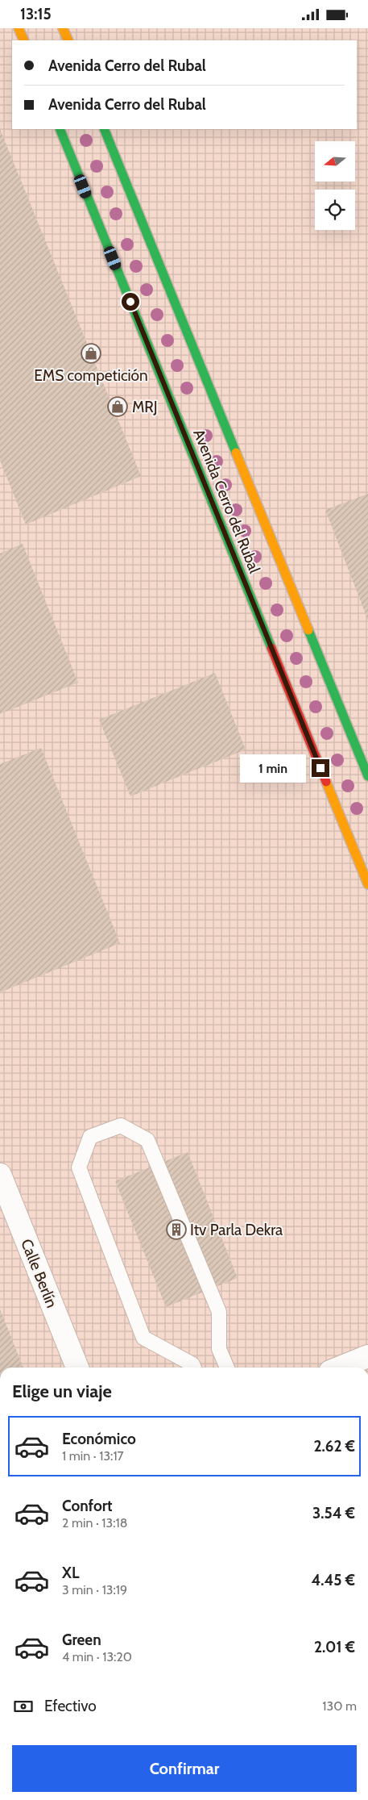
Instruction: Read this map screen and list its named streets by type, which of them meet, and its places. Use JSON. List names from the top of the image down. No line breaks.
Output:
{"streets":{"street":["Avenida Cerro del Rubal","Calle Berlín"]},"places":{"shop":["EMS competición","MRJ"],"building":["Itv Parla Dekra"]},"north":"left","page":{"status":"13:15","banner":["Avenida Cerro del Rubal","Avenida Cerro del Rubal"],"bubble":"1 min","heading":"Elige un viaje","list":[{"name":"Económico","note":"1 min · 13:17","value":"2.62 €"},{"name":"Confort","note":"2 min · 13:18","value":"3.54 €"},{"name":"XL","note":"3 min · 13:19","value":"4.45 €"},{"name":"Green","note":"4 min · 13:20","value":"2.01 €"}],"pay":["Efectivo","130 m"],"buttons":"Confirmar"}}
